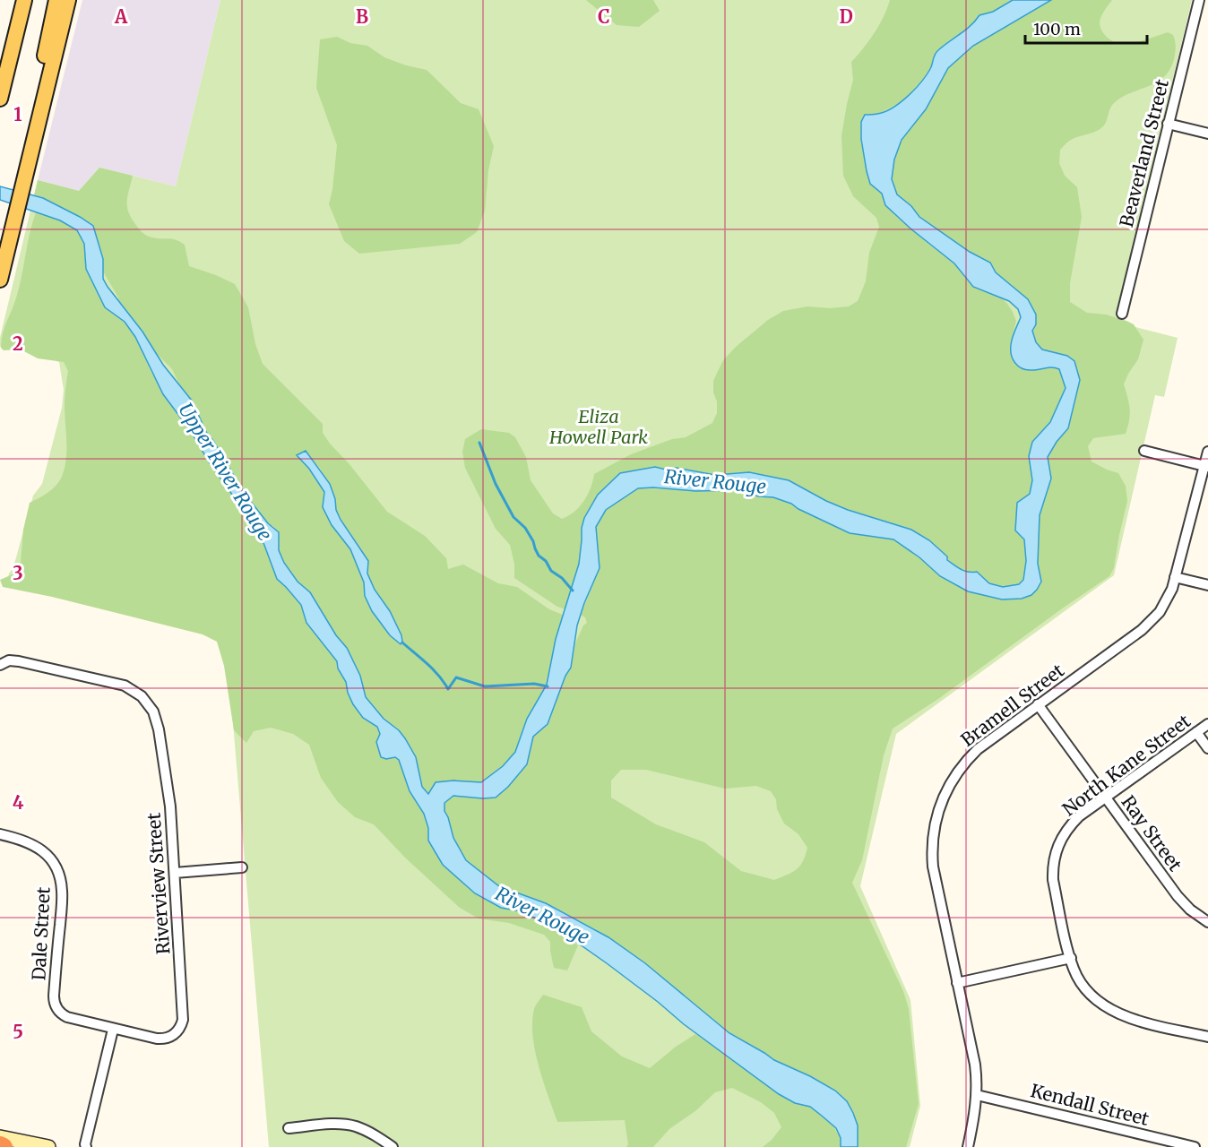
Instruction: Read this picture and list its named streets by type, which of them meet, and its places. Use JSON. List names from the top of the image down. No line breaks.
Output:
{"streets":{"street":["Beaverland Street","Bramell Street","North Kane Street","Ray Street","Riverview Street","Dale Street","Kendall Street"]},"crossings":[["Bramell Street","Ray Street"],["Bramell Street","Kendall Street"],["North Kane Street","Ray Street"],["Riverview Street","Dale Street"]],"water":["Upper River Rouge","River Rouge"],"parks":["Eliza Howell Park"],"scale_bar":"100 m","grid":{"columns":["A","B","C","D"],"rows":["1","2","3","4","5"]}}
